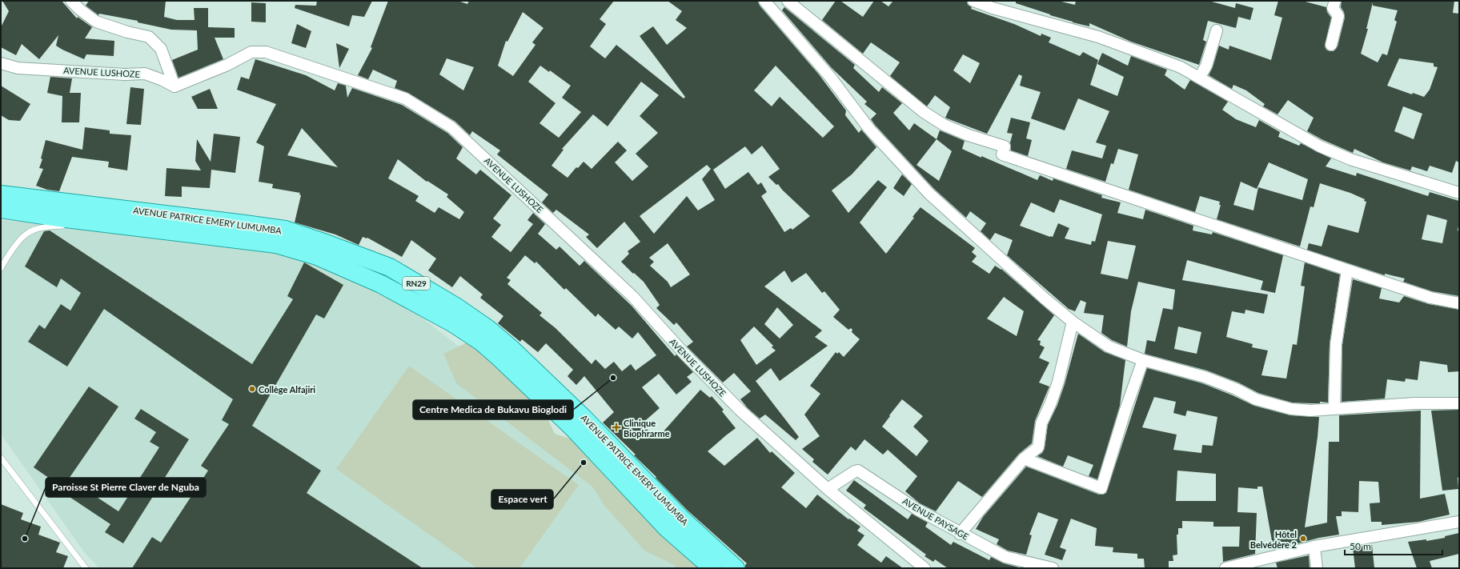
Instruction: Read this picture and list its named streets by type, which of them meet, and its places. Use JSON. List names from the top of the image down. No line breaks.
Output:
{"streets":{"main road":["AVENUE PATRICE EMERY LUMUMBA","RN29"],"street":["AVENUE LUSHOZE","AVENUE PAYSAGE"]},"crossings":[["AVENUE LUSHOZE","AVENUE PAYSAGE"]],"places":{"other":["Centre Medica de Bukavu Bioglodi","Collège Alfajiri","Espace vert","Paroisse St Pierre Claver de Nguba","Hôtel Belvédère 2"],"health":["Clinique Biophrarme"]},"scale_bar":"50 m"}
